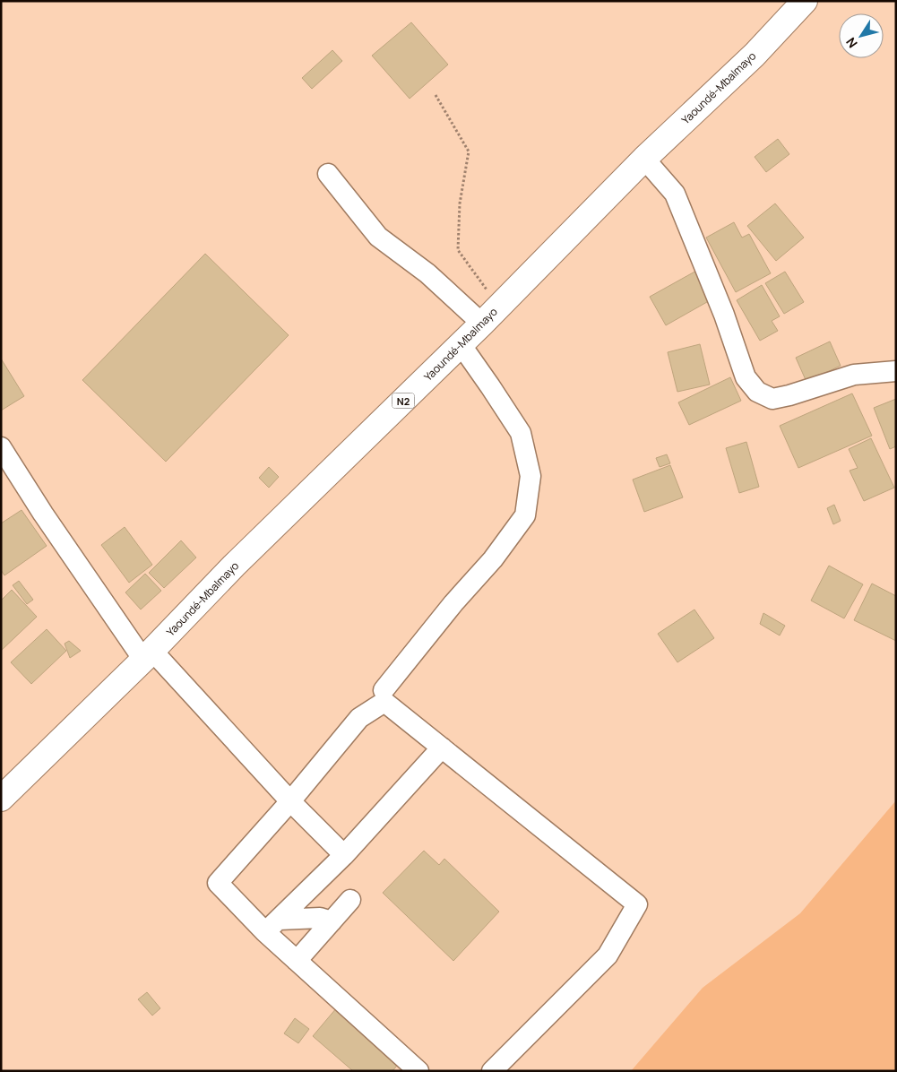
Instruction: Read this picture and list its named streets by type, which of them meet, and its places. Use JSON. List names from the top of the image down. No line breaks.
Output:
{"streets":{"highway":["Yaoundé-Mbalmayo","N2"]},"north":"bottom left"}
